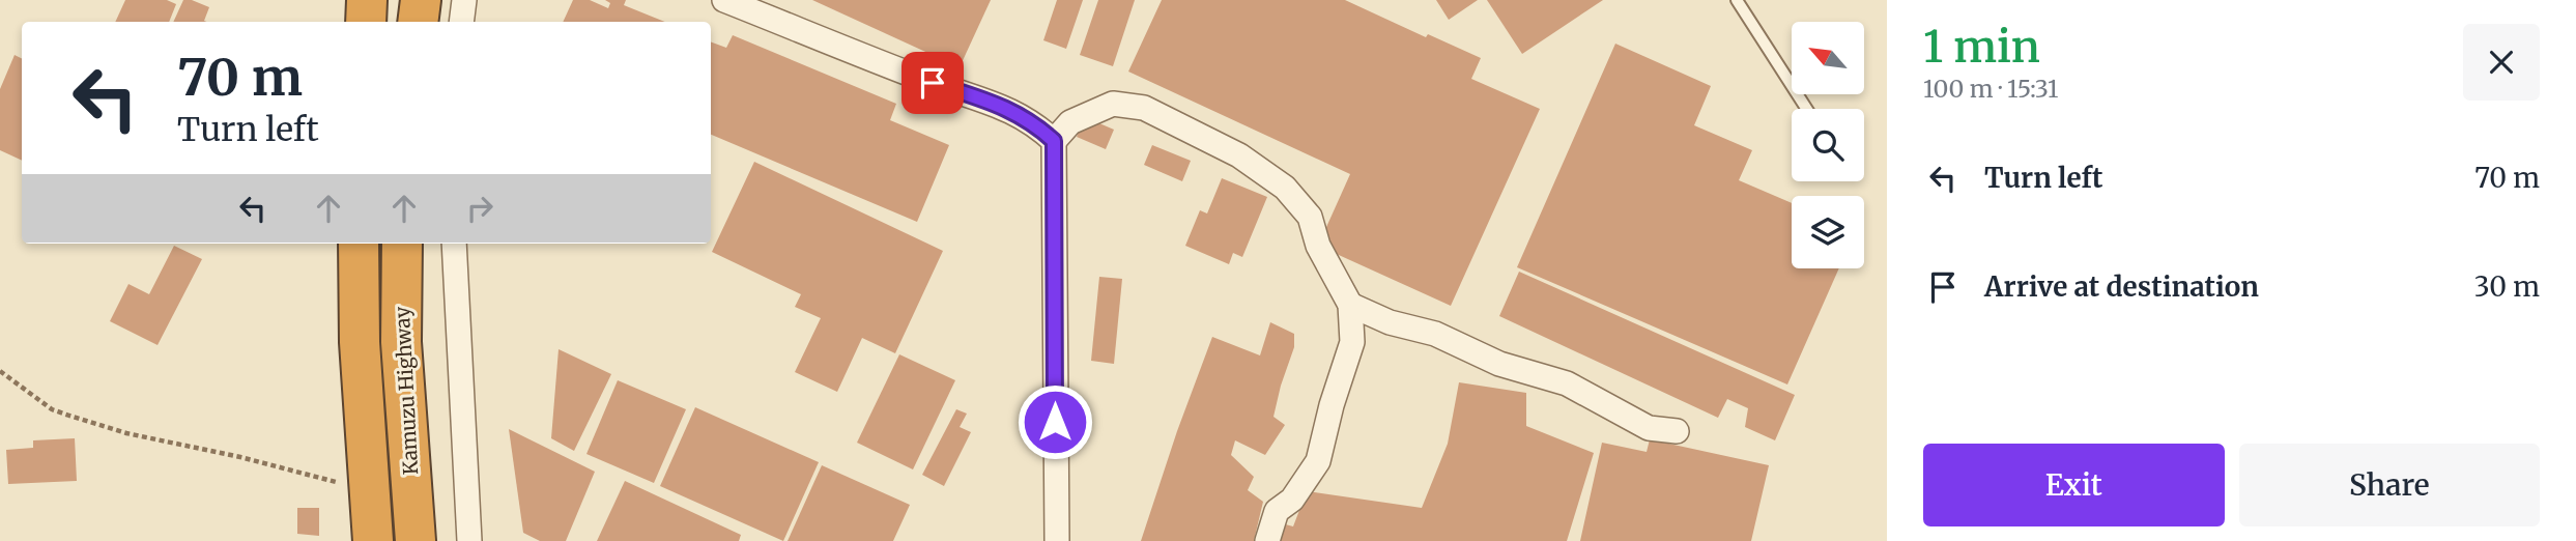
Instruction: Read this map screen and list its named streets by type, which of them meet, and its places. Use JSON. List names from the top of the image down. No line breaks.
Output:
{"streets":{"highway":["Kamuzu Highway"]},"north":"top left","page":{"heading":["1 min","100 m · 15:31"],"turn":["70 m","Turn left"],"list":[{"name":"Turn left","value":"70 m"},{"name":"Arrive at destination","value":"30 m"}],"buttons":["Exit","Share"]}}
